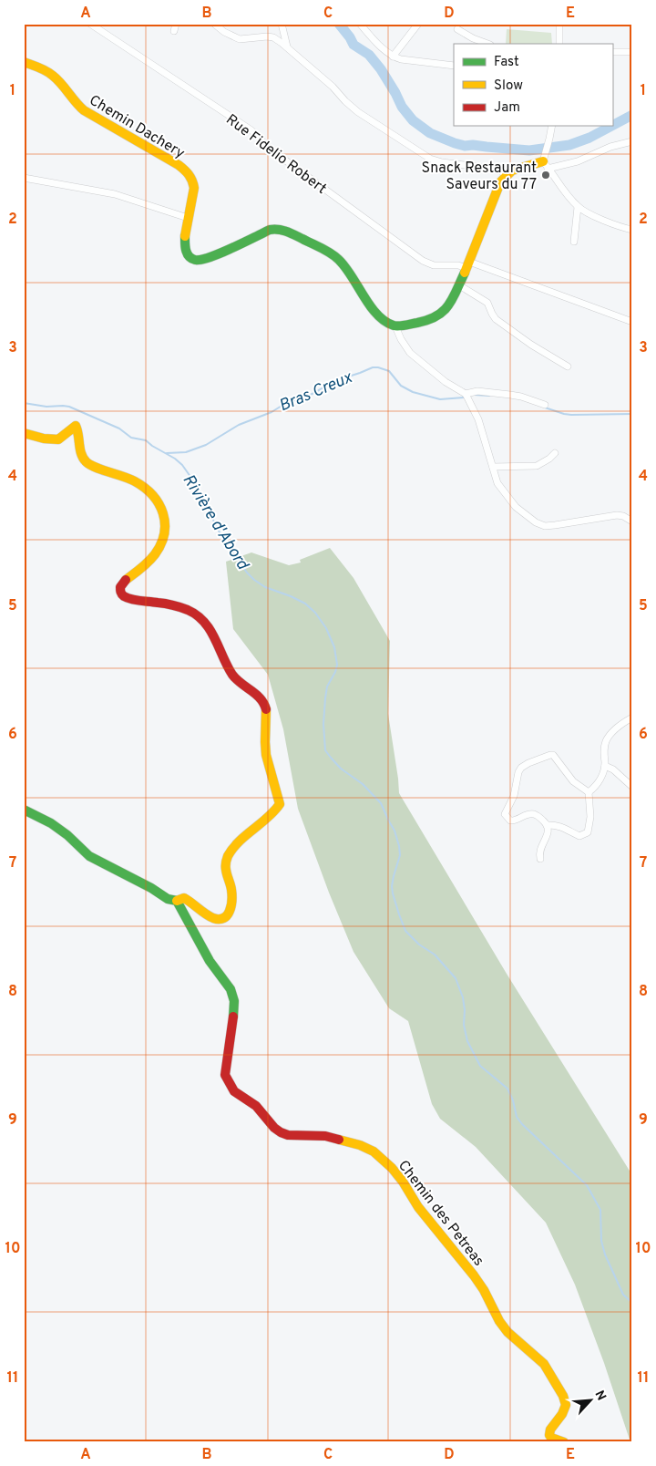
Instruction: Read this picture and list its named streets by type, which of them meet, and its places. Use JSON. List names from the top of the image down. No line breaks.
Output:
{"streets":{"street":["Chemin Dachery","Rue Fidelio Robert","Chemin des Petreas"]},"water":["Bras Creux","Rivière d'Abord"],"places":["Snack Restaurant Saveurs du 77"],"legend":["Fast","Slow","Jam"],"north":"top right","grid":{"columns":["A","B","C","D","E"],"rows":["1","2","3","4","5","6","7","8","9","10","11"]}}
